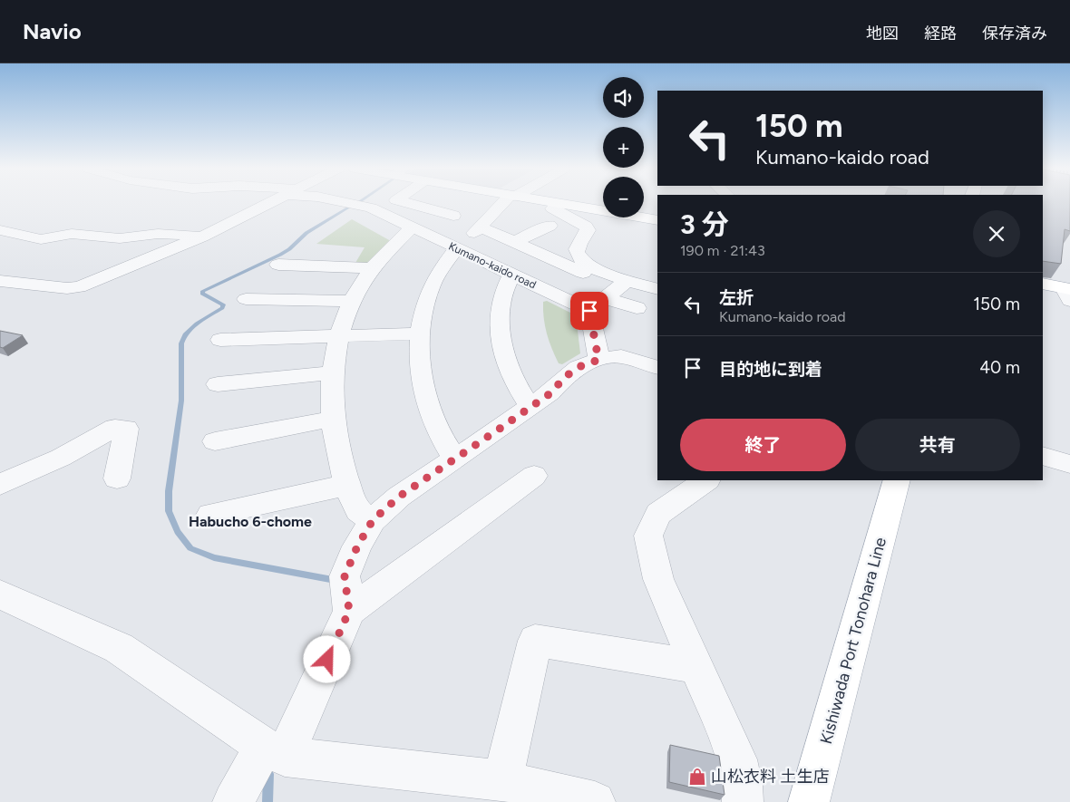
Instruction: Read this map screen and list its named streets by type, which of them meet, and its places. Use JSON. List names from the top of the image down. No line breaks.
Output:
{"streets":{"main road":["Kishiwada Port Tonohara Line"],"street":["Kumano-kaido road"]},"districts":["Habucho 6-chome"],"places":{"shop":["山松衣料 土生店"]},"page":{"header":"Navio","nav":["地図","経路","保存済み"],"map_buttons":["+","−"],"turn":["150 m","Kumano-kaido road"],"heading":["3 分","190 m · 21:43"],"list":[{"name":"左折","note":"Kumano-kaido road","value":"150 m"},{"name":"目的地に到着","value":"40 m"}],"buttons":["終了","共有"]}}
